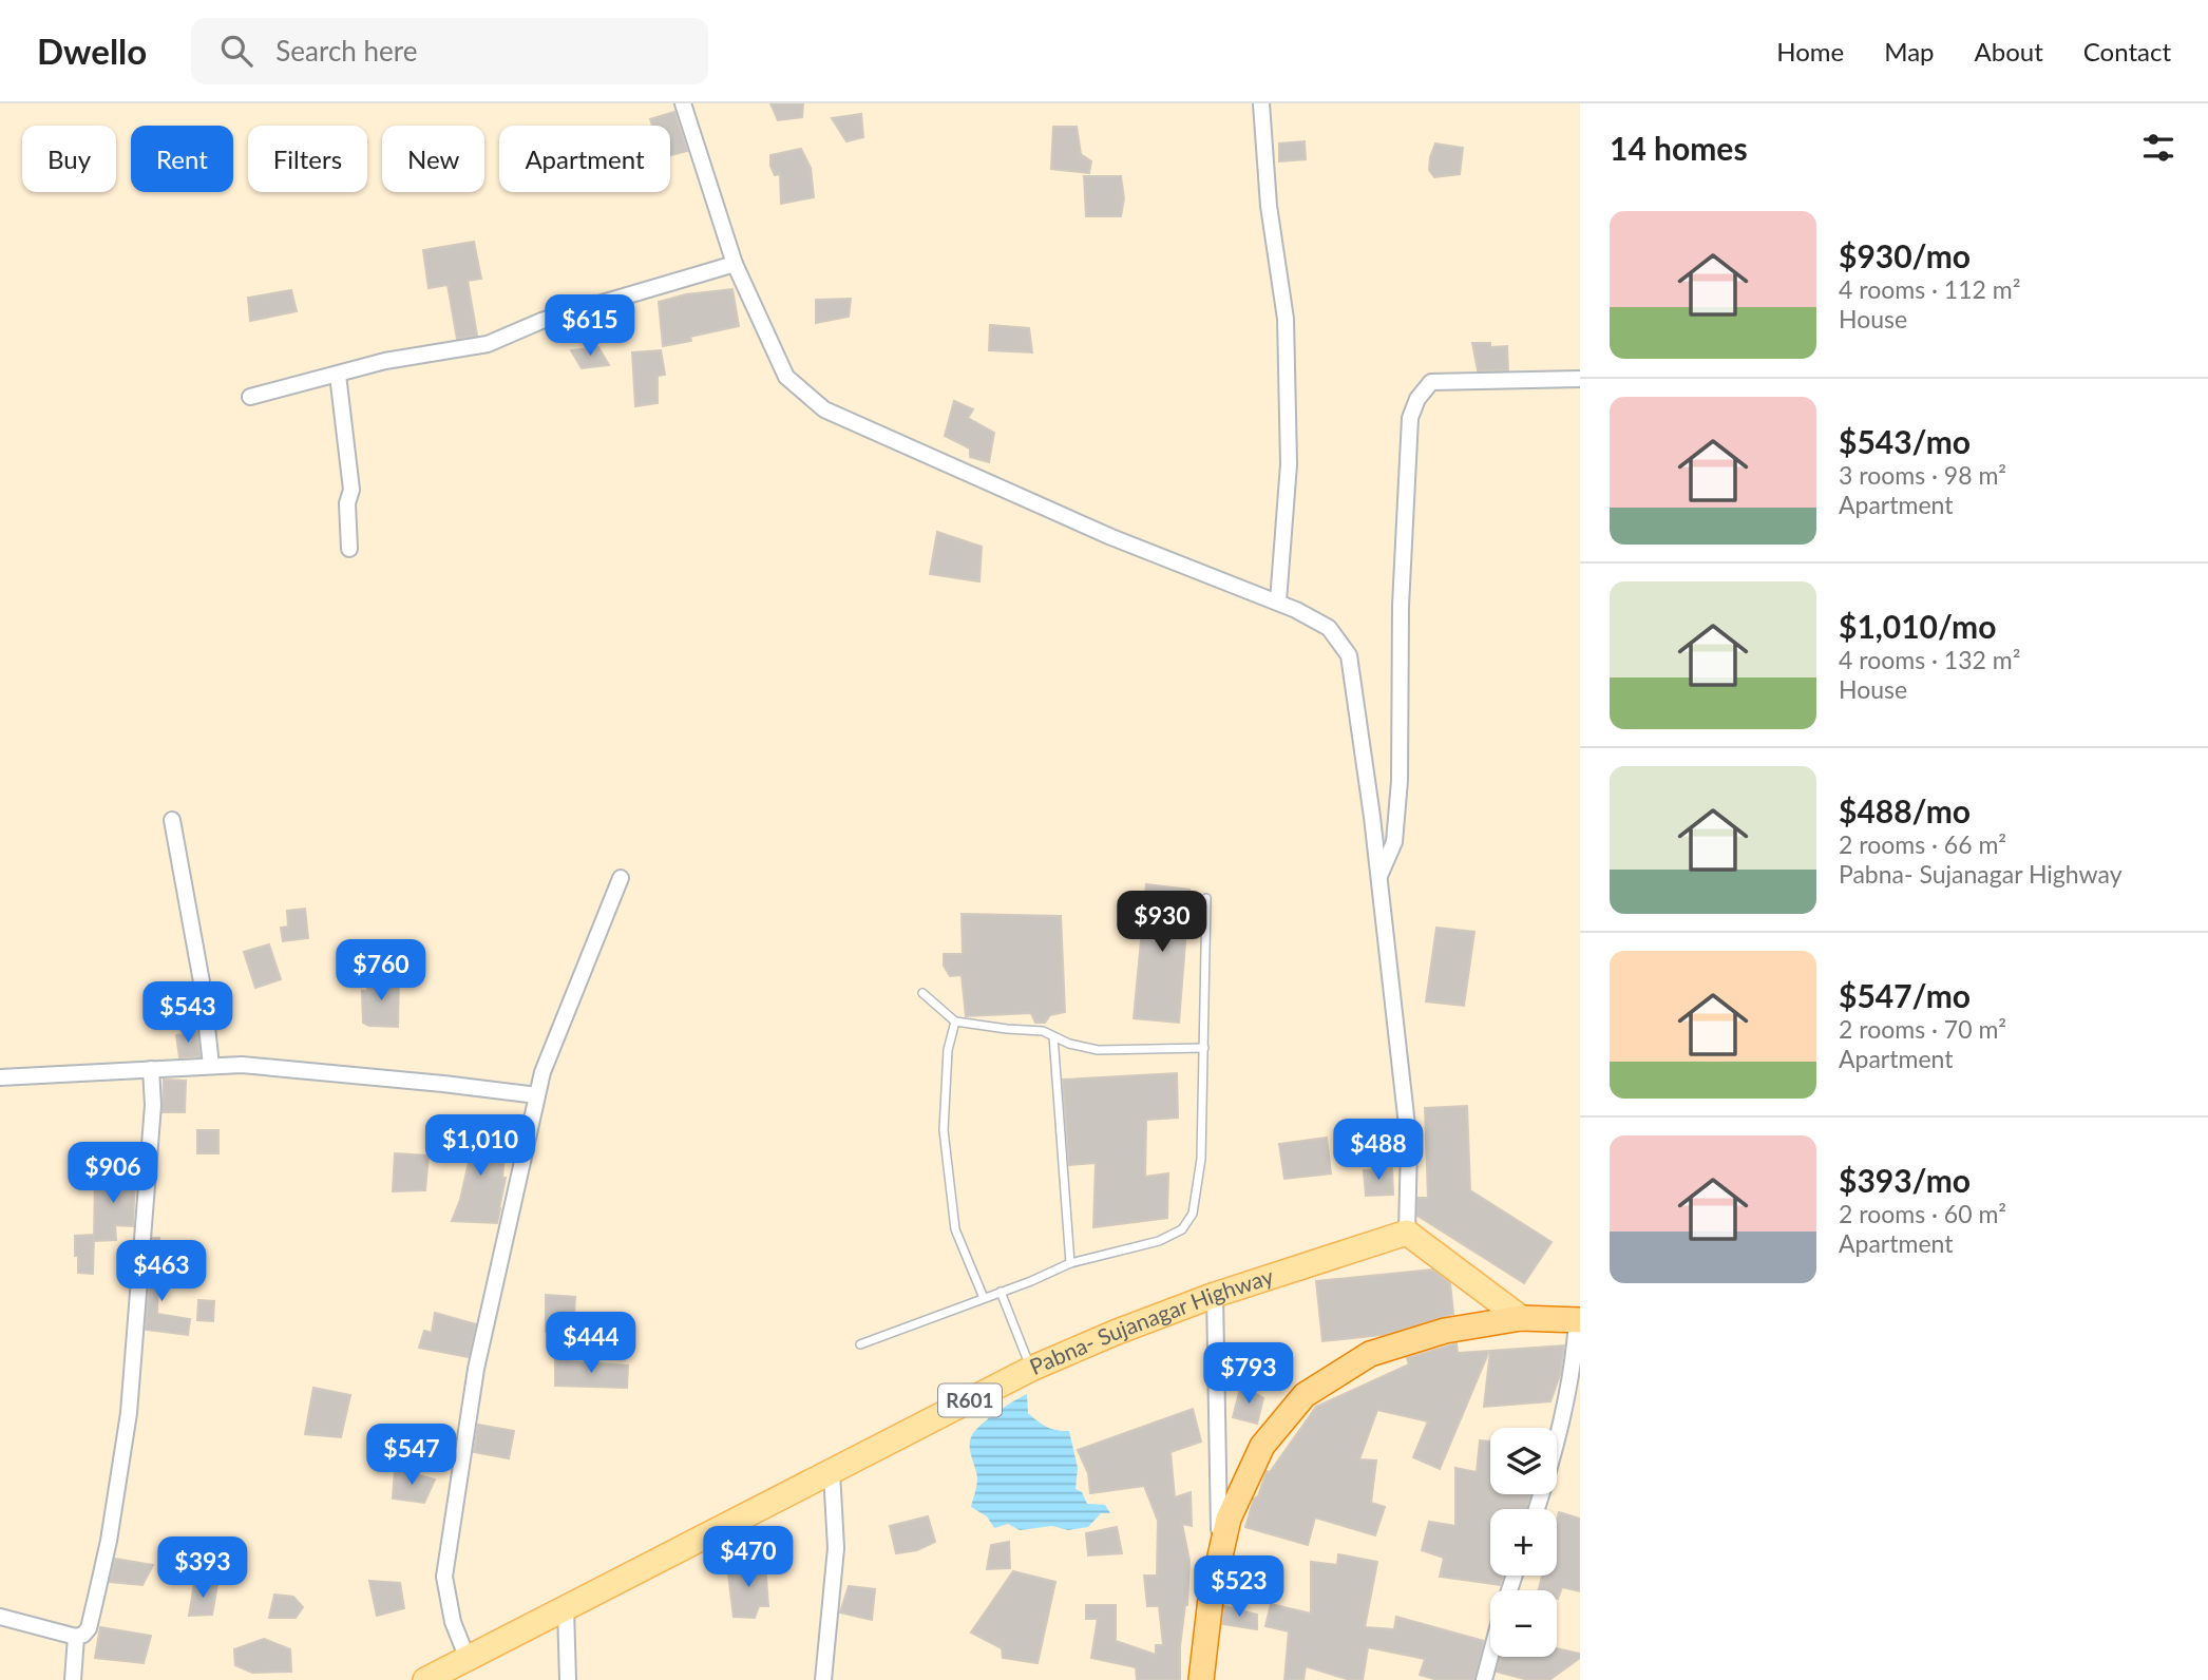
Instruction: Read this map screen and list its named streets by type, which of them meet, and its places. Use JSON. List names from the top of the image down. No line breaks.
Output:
{"streets":{"main road":["Pabna- Sujanagar Highway","R601"]},"page":{"header":"Dwello","search":"Search here","nav":["Home","Map","About","Contact"],"heading":"14 homes","chip":["Buy","Rent","Filters","New","Apartment"],"list":[{"name":"$930/mo","note":"4 rooms · 112 m² · House"},{"name":"$543/mo","note":"3 rooms · 98 m² · Apartment"},{"name":"$1,010/mo","note":"4 rooms · 132 m² · House"},{"name":"$488/mo","note":"2 rooms · 66 m² · Pabna- Sujanagar Highway"},{"name":"$547/mo","note":"2 rooms · 70 m² · Apartment"},{"name":"$393/mo","note":"2 rooms · 60 m² · Apartment"}],"price":["$615","$930","$760","$543","$1,010","$488","$906","$463","$444","$793","$547","$470","$393","$523"],"map_buttons":["+","−"]}}
